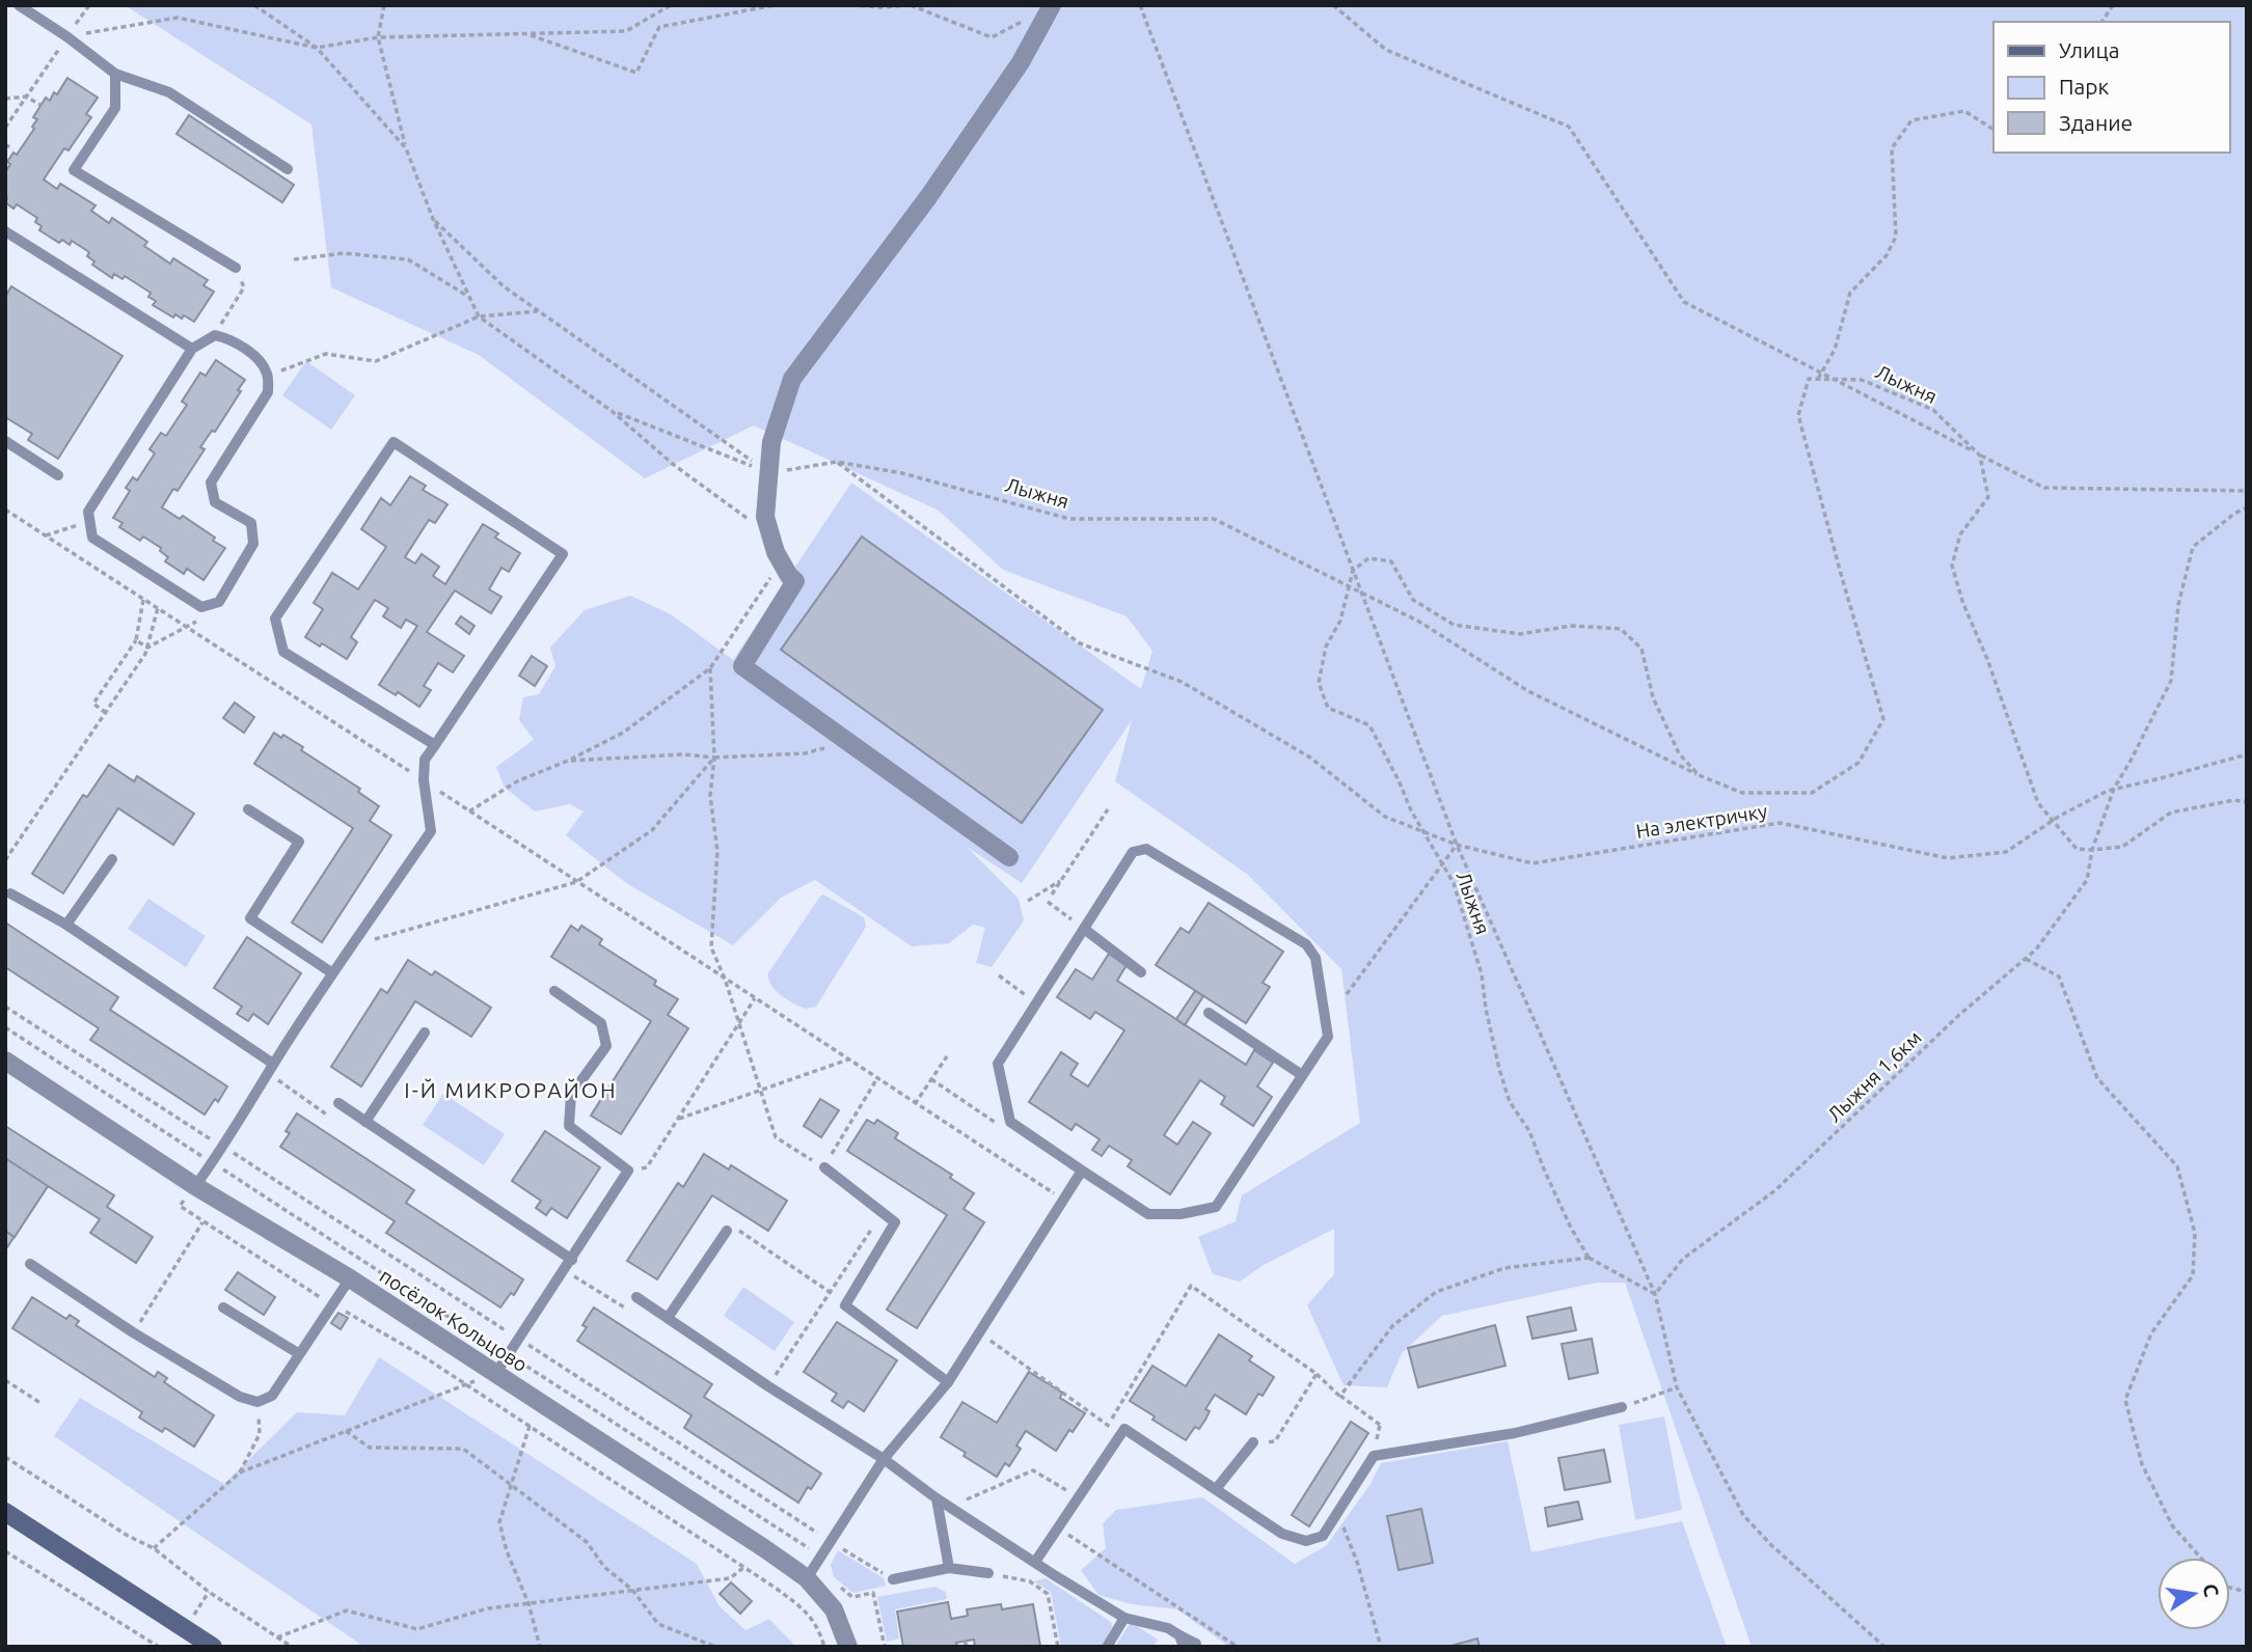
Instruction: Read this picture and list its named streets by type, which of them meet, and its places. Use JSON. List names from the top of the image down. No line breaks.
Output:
{"streets":{"street":["посёлок Кольцово"],"path":["Лыжня","На электричку","Лыжня 1,6км"]},"crossings":[["Лыжня","На электричку"],["На электричку","Лыжня 1,6км"]],"districts":["I-Й МИКРОРАЙОН"],"legend":["Улица","Парк","Здание"],"north":"right"}
